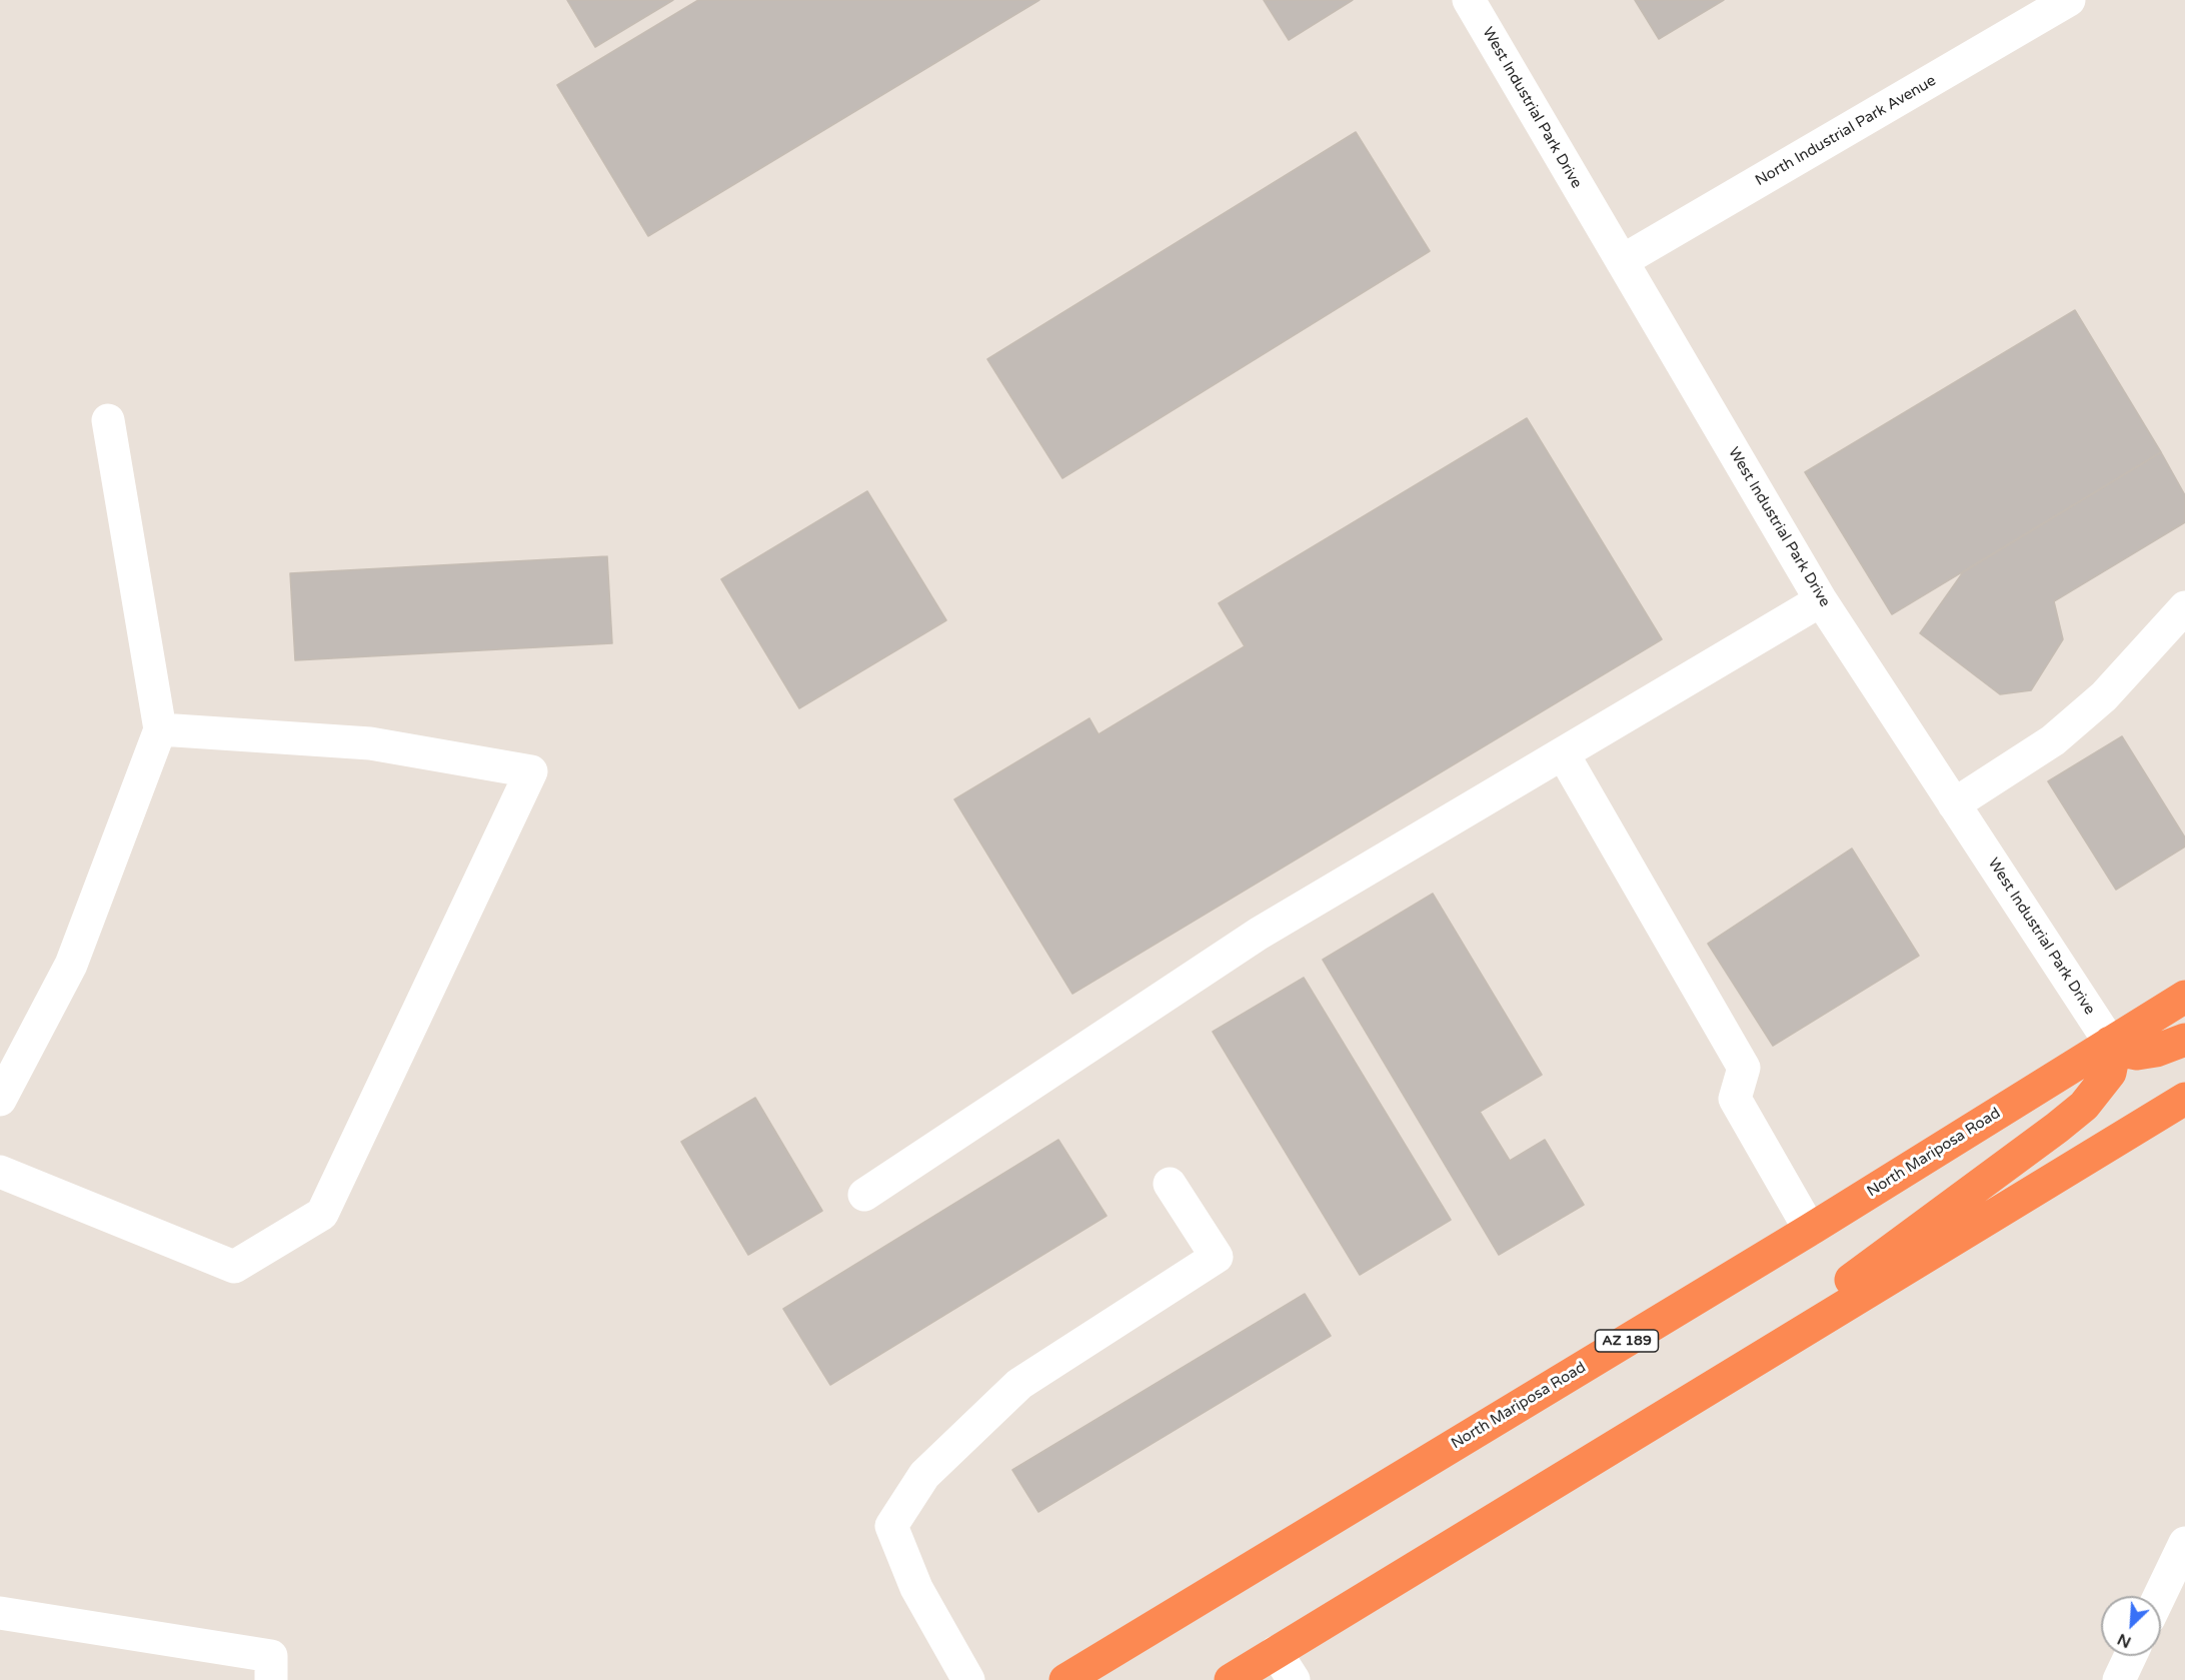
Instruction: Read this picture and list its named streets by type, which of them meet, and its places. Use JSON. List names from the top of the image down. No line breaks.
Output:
{"streets":{"highway":["North Mariposa Road","AZ 189"],"street":["West Industrial Park Drive","North Industrial Park Avenue"]},"crossings":[["West Industrial Park Drive","North Industrial Park Avenue"],["West Industrial Park Drive","North Mariposa Road"]],"north":"bottom left"}
